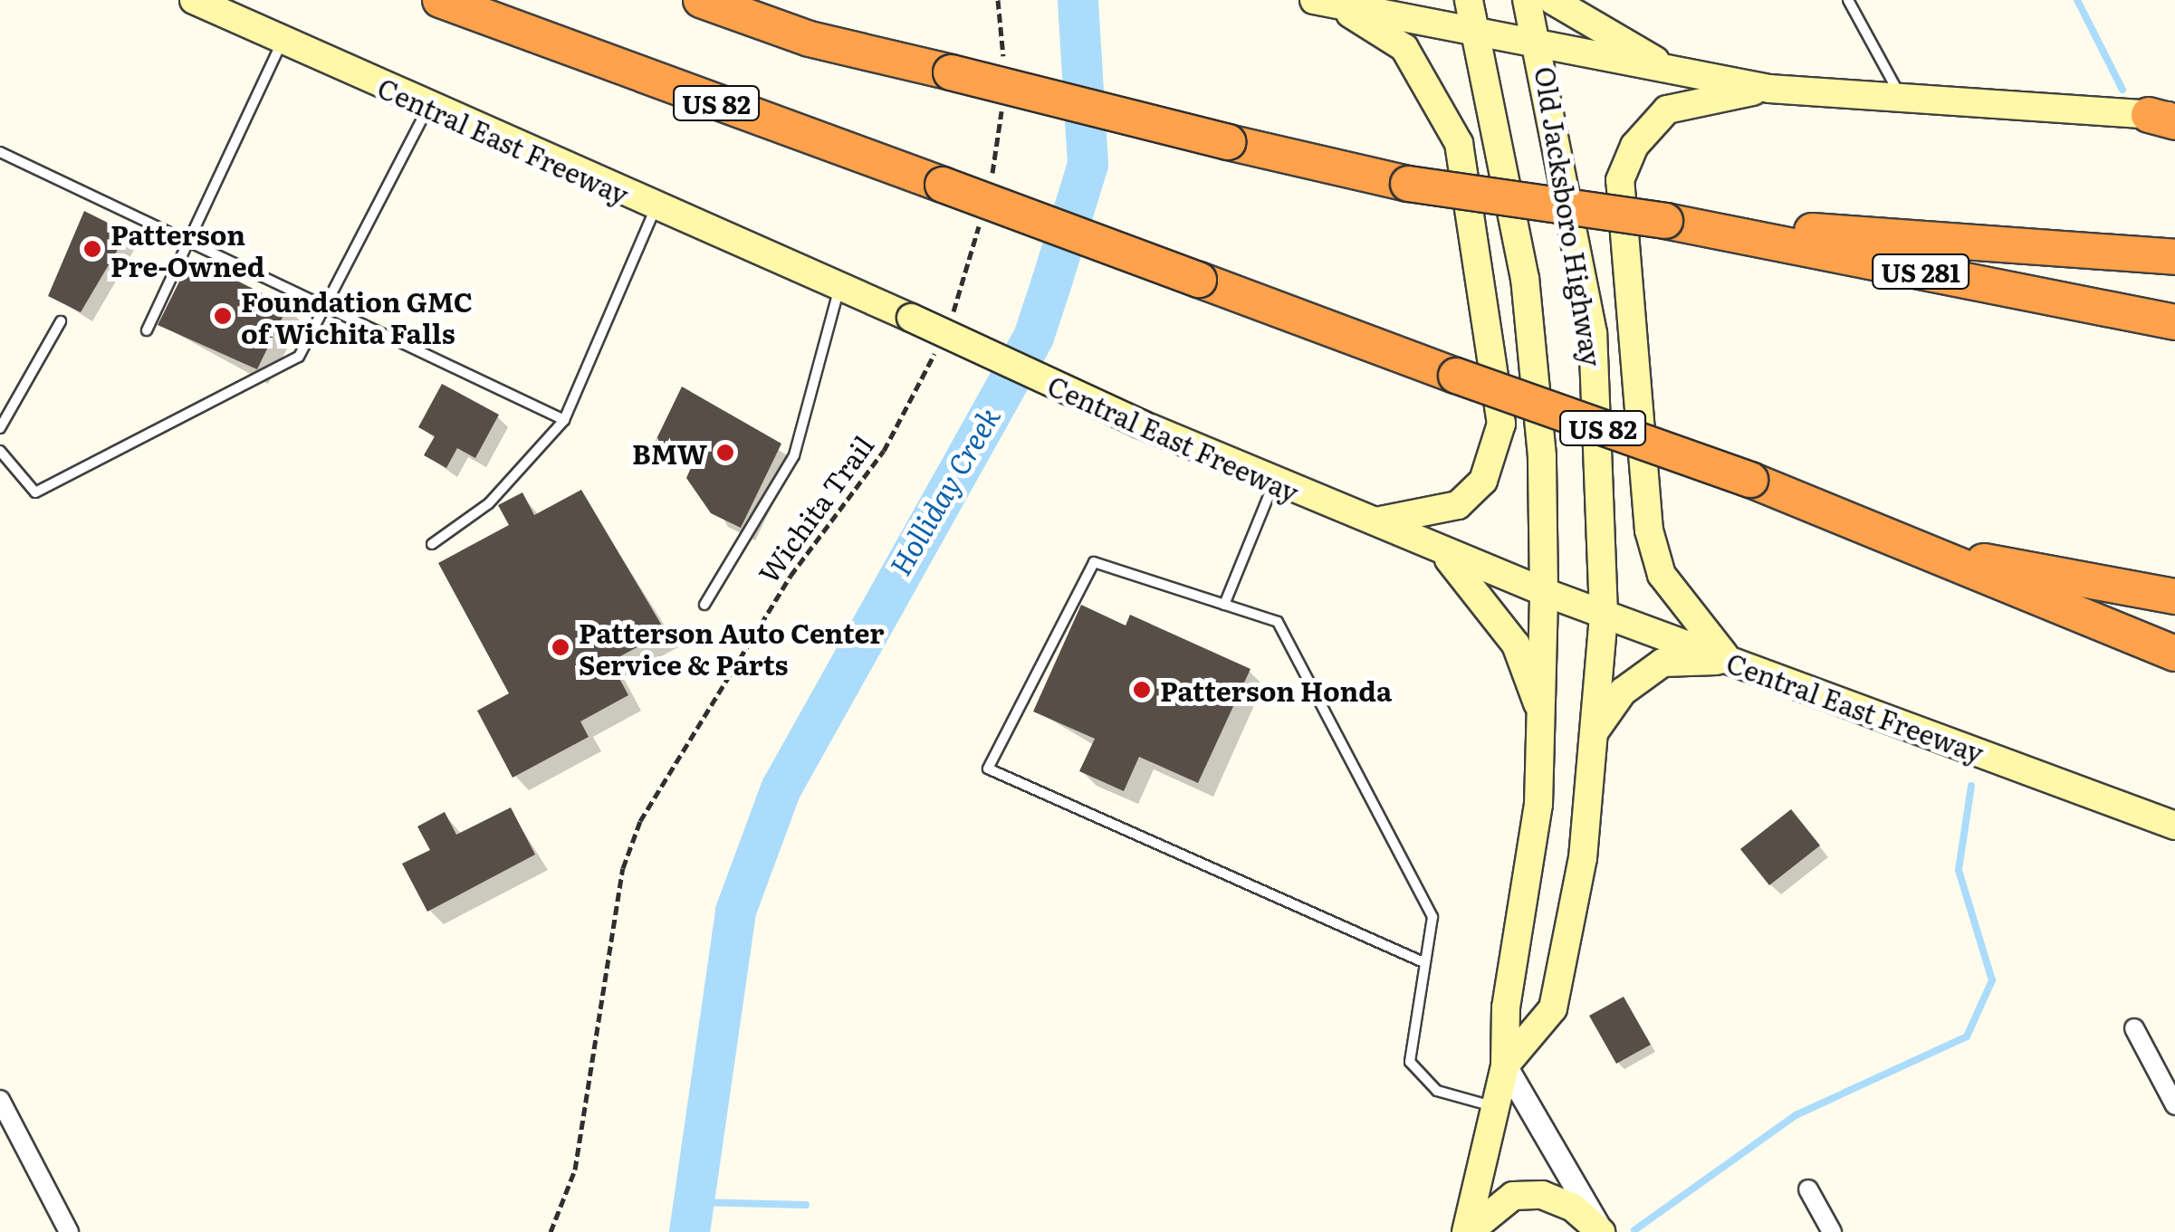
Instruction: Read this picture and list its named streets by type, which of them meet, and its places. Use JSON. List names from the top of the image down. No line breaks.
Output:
{"streets":{"highway":["US 82","US 281"],"main road":["Central East Freeway","Old Jacksboro Highway"],"path":["Wichita Trail"]},"crossings":[["Central East Freeway","Old Jacksboro Highway"]],"water":["Holliday Creek"],"places":["Patterson Pre-Owned","Foundation GMC of Wichita Falls","BMW","Patterson Auto Center Service & Parts","Patterson Honda"]}
